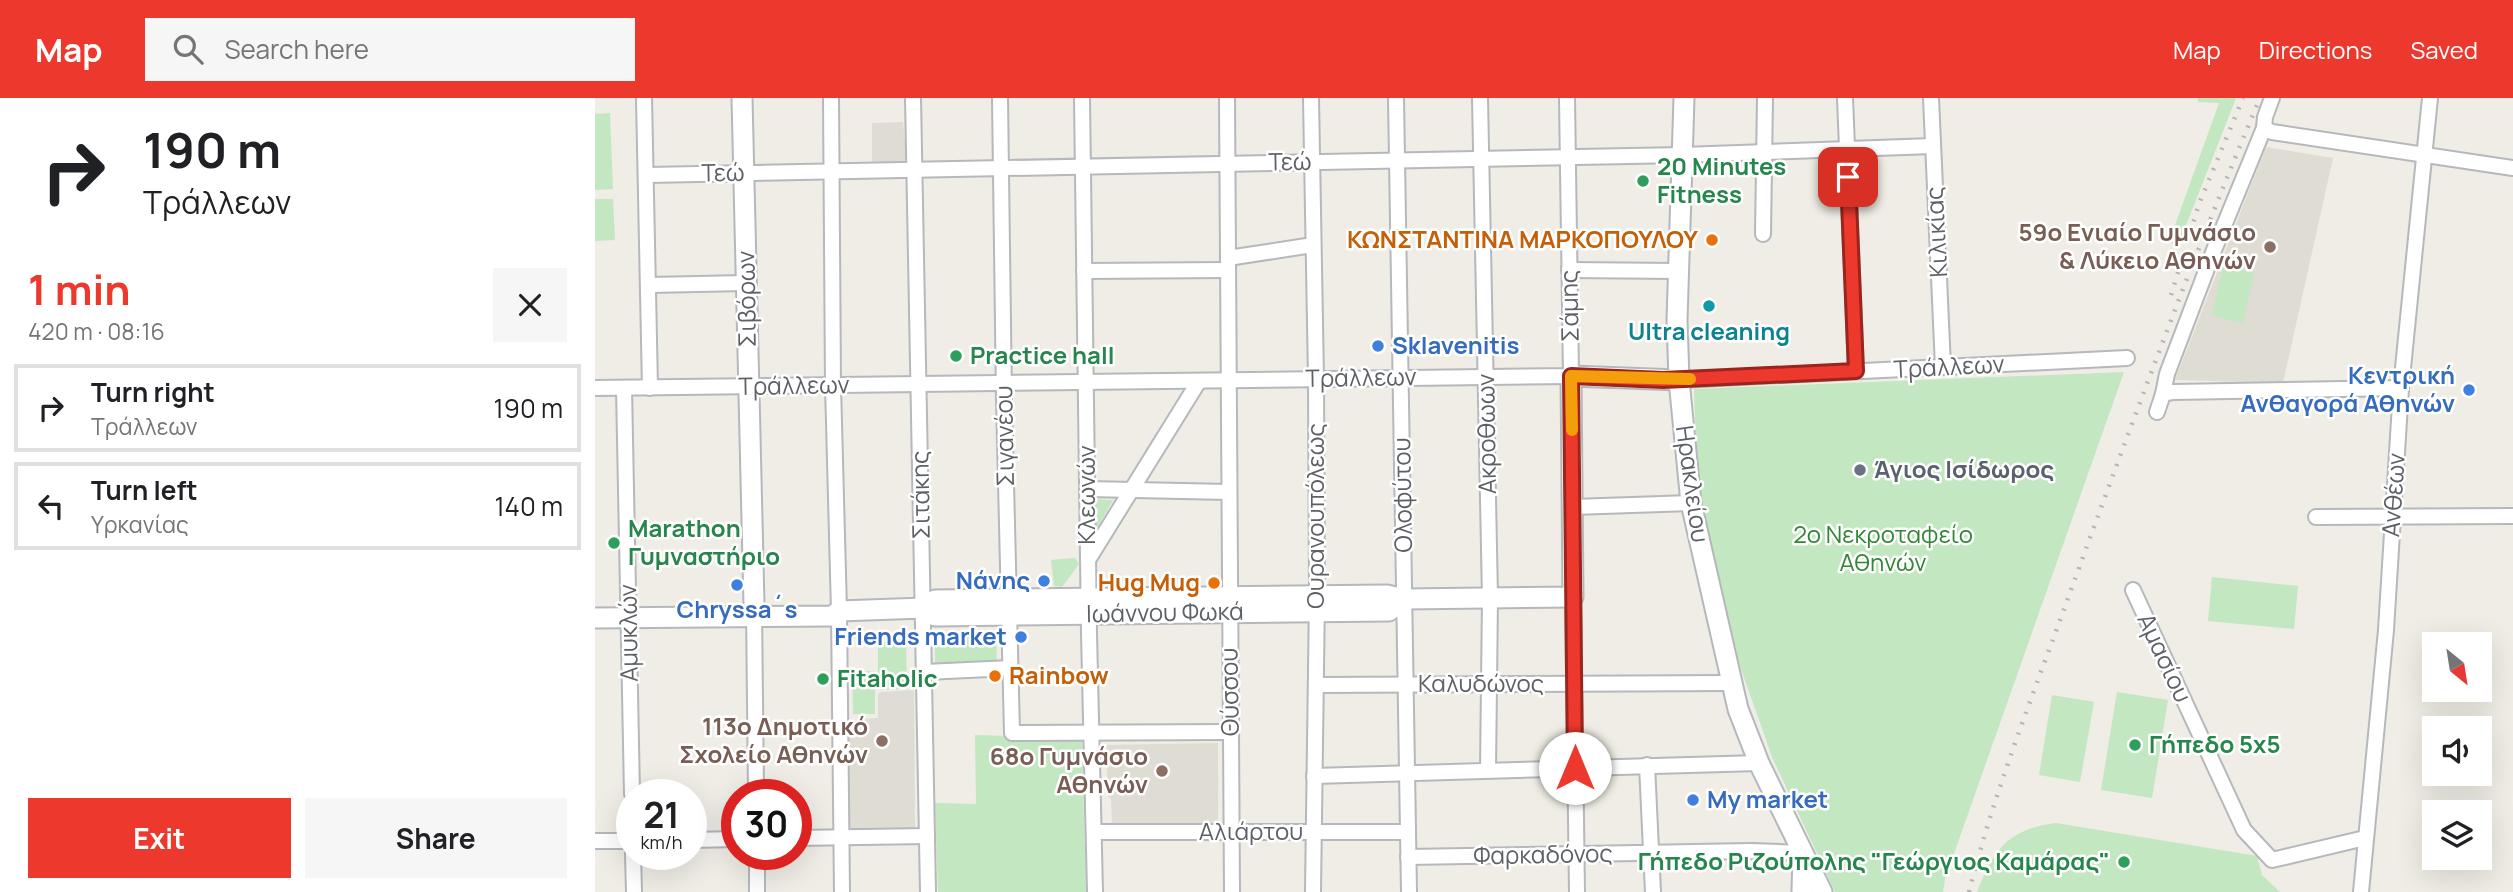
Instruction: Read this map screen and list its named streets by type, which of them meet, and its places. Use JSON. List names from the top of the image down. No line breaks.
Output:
{"streets":{"street":["Τεώ","Κιλικίας","Σιβόρων","Σάμης","Τράλλεων","Ακροθωων","Σιγανέου","Ηρακλείου","Σιτάκης","Κλεωνών","Ολοφύτου","Ανθέων","Ουρανουπόλεως","Ιωάννου Φωκά","Αμυκλών","Αμασίου","Καλυδώνος","Θύσσου","Αλιάρτου","Φαρκαδόνος"]},"crossings":[["Τεώ","Κιλικίας"],["Τεώ","Σιβόρων"],["Τεώ","Σάμης"],["Τεώ","Ακροθωων"],["Τεώ","Σιγανέου"],["Τεώ","Ηρακλείου"],["Τεώ","Σιτάκης"],["Τεώ","Κλεωνών"],["Τεώ","Ολοφύτου"],["Τεώ","Ουρανουπόλεως"],["Τεώ","Θύσσου"],["Κιλικίας","Τράλλεων"],["Σιβόρων","Τράλλεων"],["Σιβόρων","Ιωάννου Φωκά"],["Σάμης","Τράλλεων"],["Σάμης","Ιωάννου Φωκά"],["Σάμης","Καλυδώνος"],["Σάμης","Φαρκαδόνος"],["Τράλλεων","Ακροθωων"],["Τράλλεων","Σιγανέου"],["Τράλλεων","Ηρακλείου"],["Τράλλεων","Σιτάκης"],["Τράλλεων","Κλεωνών"],["Τράλλεων","Ολοφύτου"],["Τράλλεων","Ουρανουπόλεως"],["Τράλλεων","Αμυκλών"],["Τράλλεων","Θύσσου"],["Ακροθωων","Ιωάννου Φωκά"],["Ακροθωων","Καλυδώνος"],["Σιγανέου","Κλεωνών"],["Σιγανέου","Ιωάννου Φωκά"],["Ηρακλείου","Καλυδώνος"],["Ηρακλείου","Φαρκαδόνος"],["Σιτάκης","Ιωάννου Φωκά"],["Κλεωνών","Ιωάννου Φωκά"],["Κλεωνών","Αλιάρτου"],["Ολοφύτου","Ιωάννου Φωκά"],["Ολοφύτου","Καλυδώνος"],["Ολοφύτου","Αλιάρτου"],["Ολοφύτου","Φαρκαδόνος"],["Ανθέων","Αμασίου"],["Ουρανουπόλεως","Ιωάννου Φωκά"],["Ουρανουπόλεως","Καλυδώνος"],["Ουρανουπόλεως","Αλιάρτου"],["Ιωάννου Φωκά","Αμυκλών"],["Ιωάννου Φωκά","Θύσσου"],["Θύσσου","Αλιάρτου"]],"parks":["2ο Νεκροταφείο Αθηνών"],"places":["20 Μinutes Fitness","ΚΩΝΣΤΑΝΤΙΝΑ ΜΑΡΚΟΠΟΥΛΟΥ","59ο Ενιαίο Γυμνάσιο & Λύκειο Αθηνών","Ultra cleaning","Sklavenitis","Practice hall","Κεντρική Ανθαγορά Αθηνών","Άγιος Ισίδωρος","Marathon Γυμναστήριο","Νάνης","Hug Mug","Chryssa´s","Friends market","Rainbow","Fitaholic","113ο Δημοτικό Σχολείο Αθηνών","Γήπεδο 5x5","68ο Γυμνάσιο Αθηνών","My market","Γήπεδο Ριζούπολης \"Γεώργιος Καμάρας\""],"north":"bottom right","page":{"header":"Map","search":"Search here","nav":["Map","Directions","Saved"],"turn":["190 m","Τράλλεων"],"heading":["1 min","420 m · 08:16"],"list":[{"name":"Turn right","note":"Τράλλεων","value":"190 m"},{"name":"Turn left","note":"Υρκανίας","value":"140 m"}],"speed":"21 km/h","limit":"30","buttons":["Exit","Share"]}}
